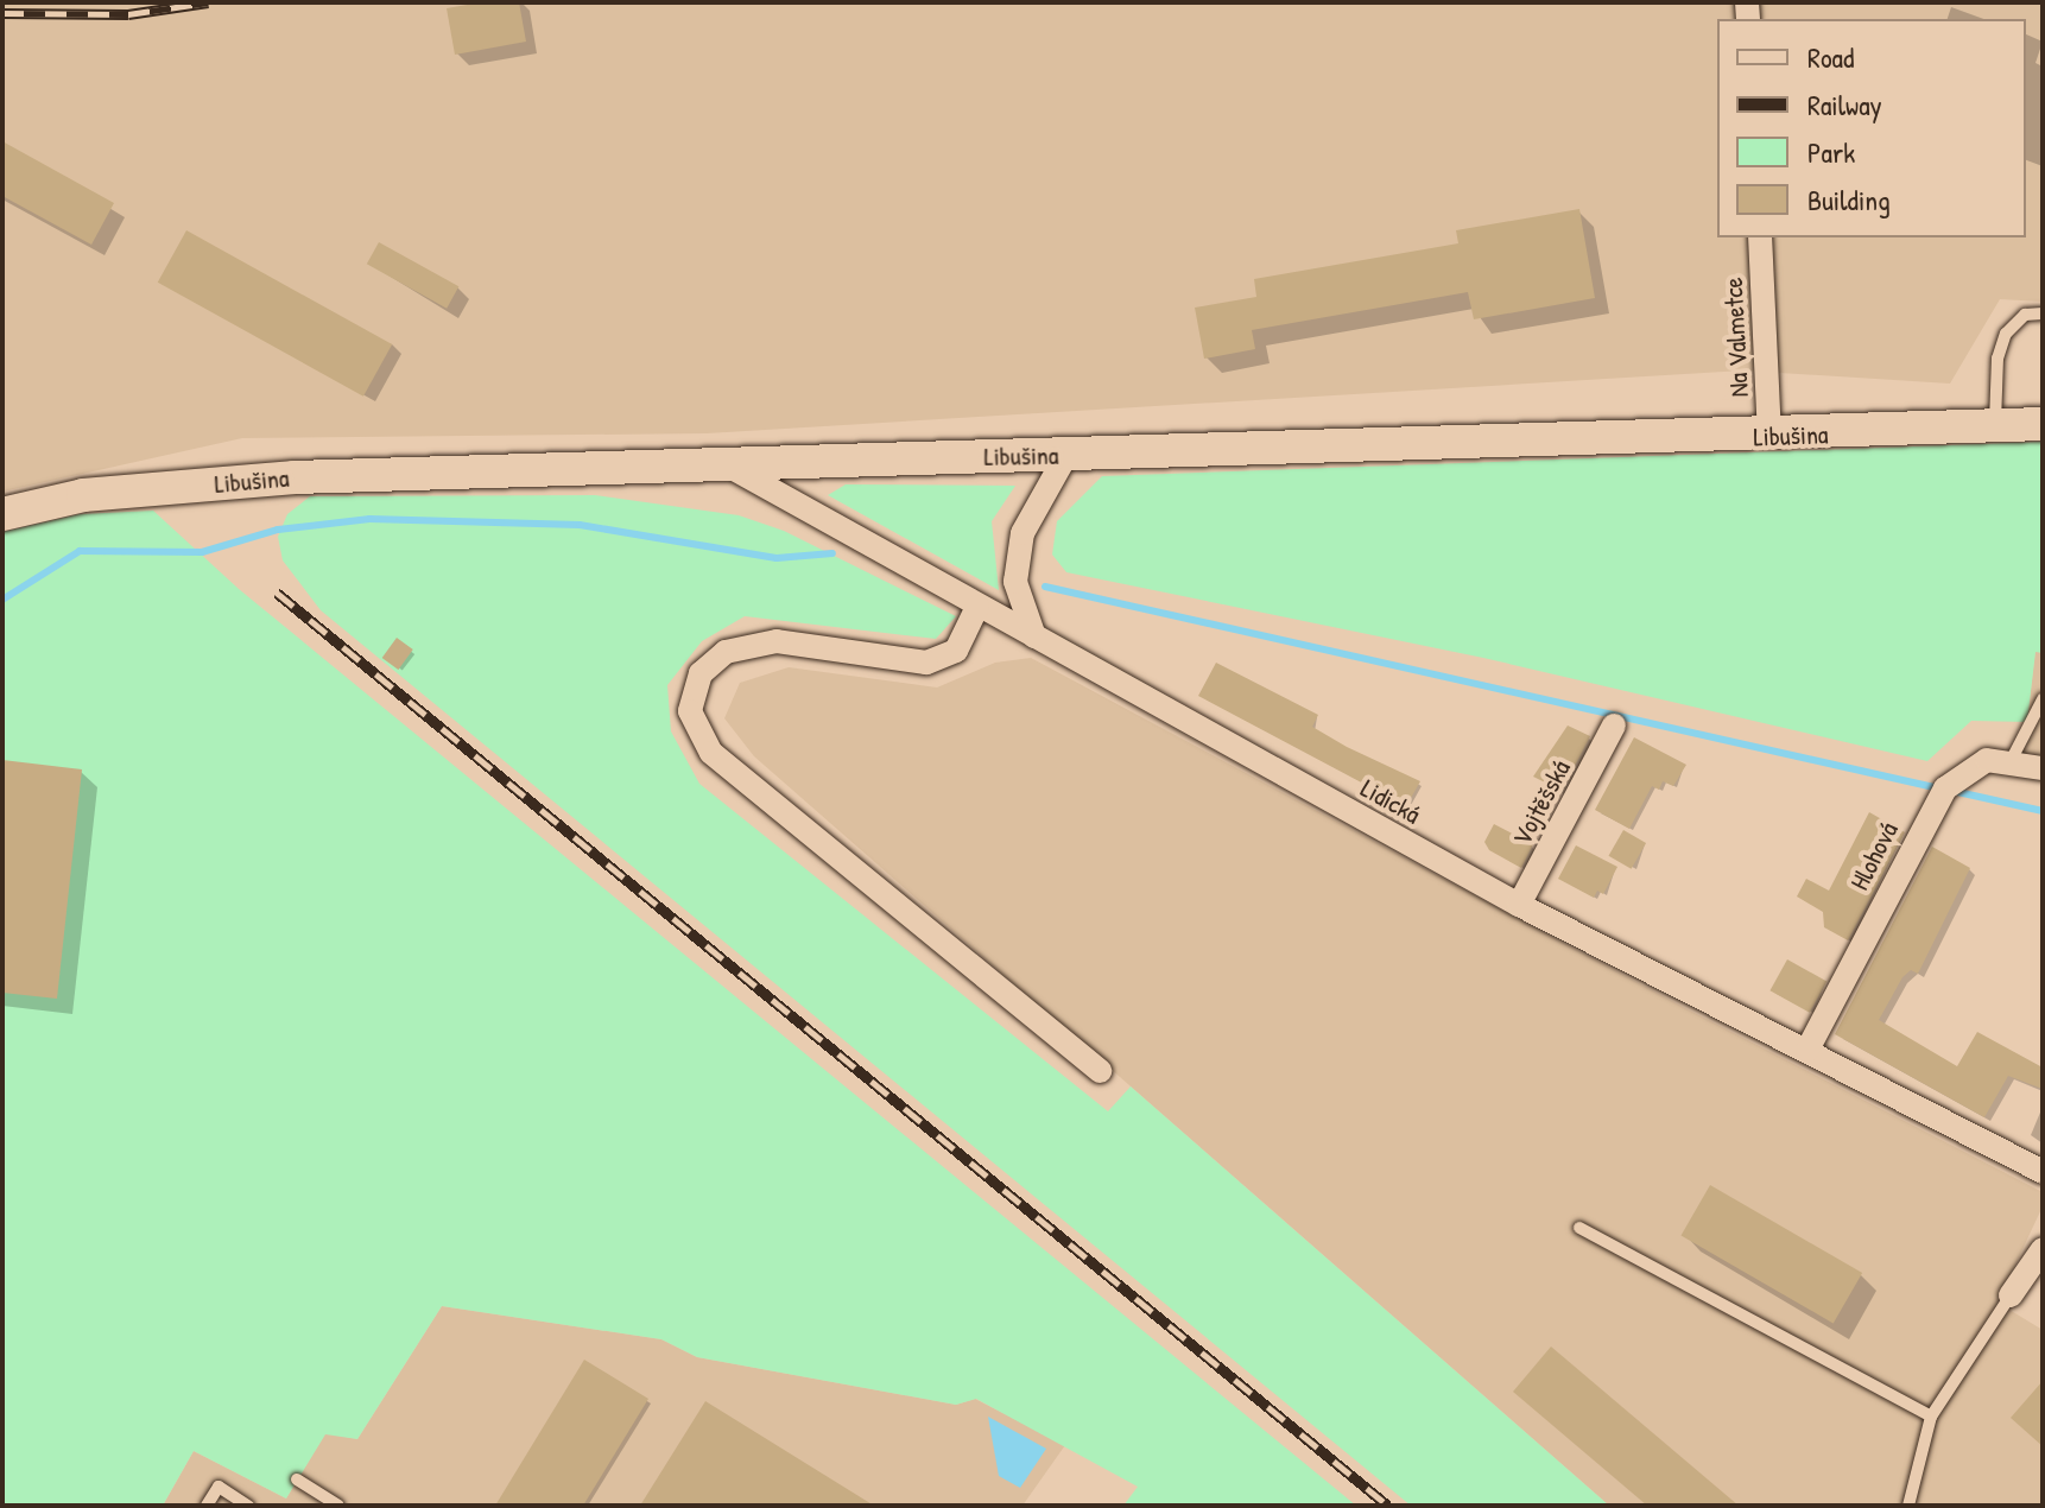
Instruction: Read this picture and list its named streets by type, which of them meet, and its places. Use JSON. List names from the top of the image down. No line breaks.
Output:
{"streets":{"main road":["Libušina"],"street":["Na Valmetce","Lidická","Vojtěšská","Hlohová"]},"crossings":[["Na Valmetce","Libušina"],["Libušina","Lidická"],["Lidická","Vojtěšská"],["Lidická","Hlohová"]],"legend":["Road","Railway","Park","Building"]}
